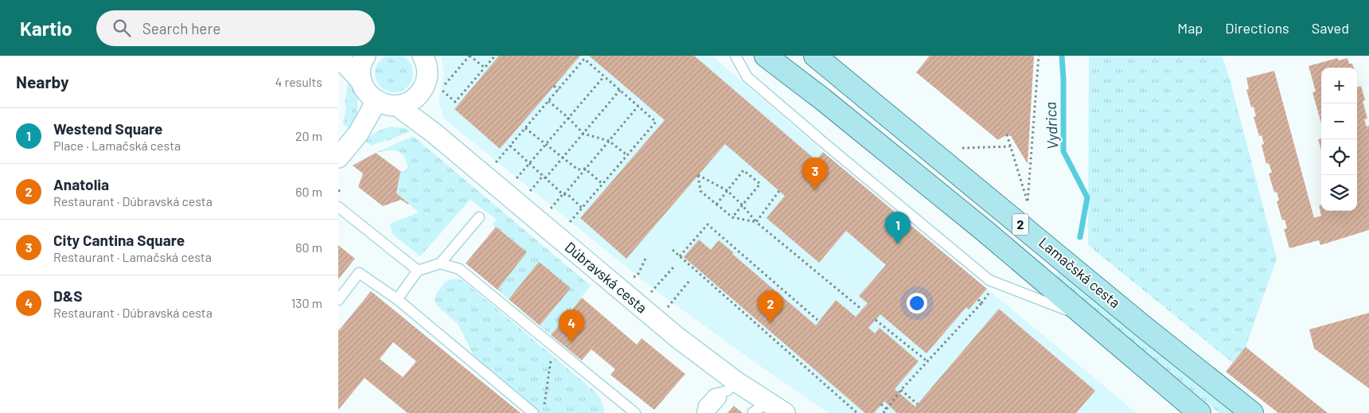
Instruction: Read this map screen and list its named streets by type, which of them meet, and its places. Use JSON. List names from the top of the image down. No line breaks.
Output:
{"streets":{"main road":["2","Lamačská cesta"],"street":["Dúbravská cesta"]},"water":["Vydrica"],"page":{"header":"Kartio","search":"Search here","nav":["Map","Directions","Saved"],"heading":["Nearby","4 results"],"map_buttons":["+","−"],"list":[{"mark":"1","name":"Westend Square","note":"Place · Lamačská cesta","value":"20 m"},{"mark":"2","name":"Anatolia","note":"Restaurant · Dúbravská cesta","value":"60 m"},{"mark":"3","name":"City Cantina Square","note":"Restaurant · Lamačská cesta","value":"60 m"},{"mark":"4","name":"D&S","note":"Restaurant · Dúbravská cesta","value":"130 m"}],"pins":["3","1","2","4"]}}
